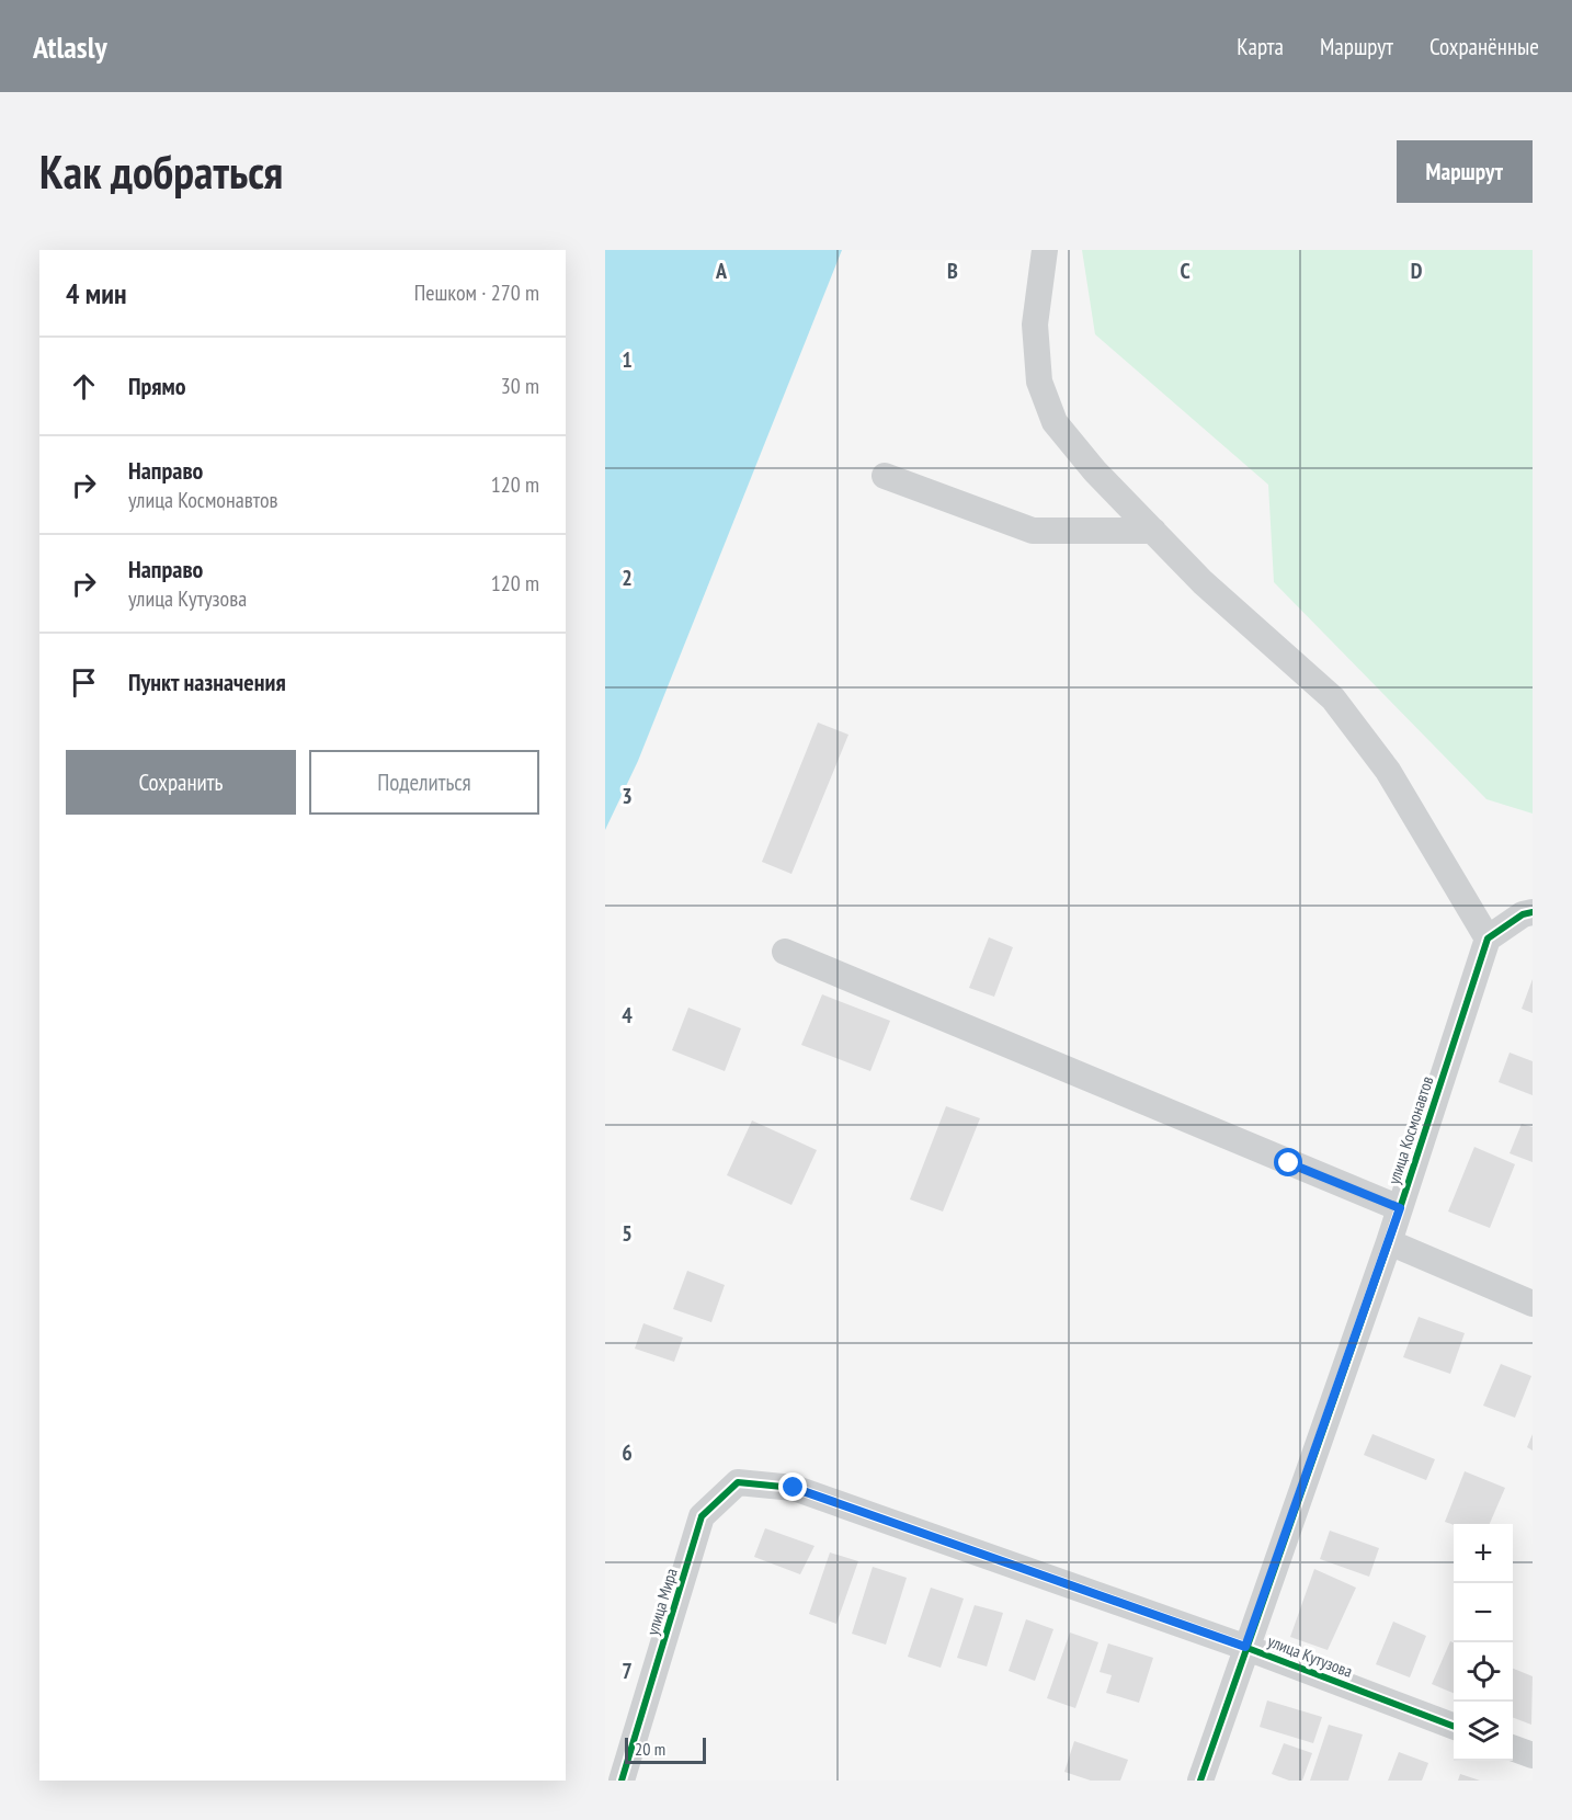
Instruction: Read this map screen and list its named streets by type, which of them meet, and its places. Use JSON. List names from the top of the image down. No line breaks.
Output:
{"streets":{"street":["улица Космонавтов","улица Мира","улица Кутузова"]},"crossings":[["улица Космонавтов","улица Кутузова"],["улица Мира","улица Кутузова"]],"scale_bar":"20 m","page":{"header":"Atlasly","nav":["Карта","Маршрут","Сохранённые"],"buttons":["Маршрут",["Сохранить","Поделиться"]],"title":"Как добраться","heading":["4 мин","Пешком · 270 m"],"list":[["Прямо","30 m"],["Направо","улица Космонавтов","120 m"],["Направо","улица Кутузова","120 m"],"Пункт назначения"],"map_buttons":["+","−"],"scale":"20 m"},"grid":{"columns":["A","B","C","D"],"rows":["1","2","3","4","5","6","7"]}}
